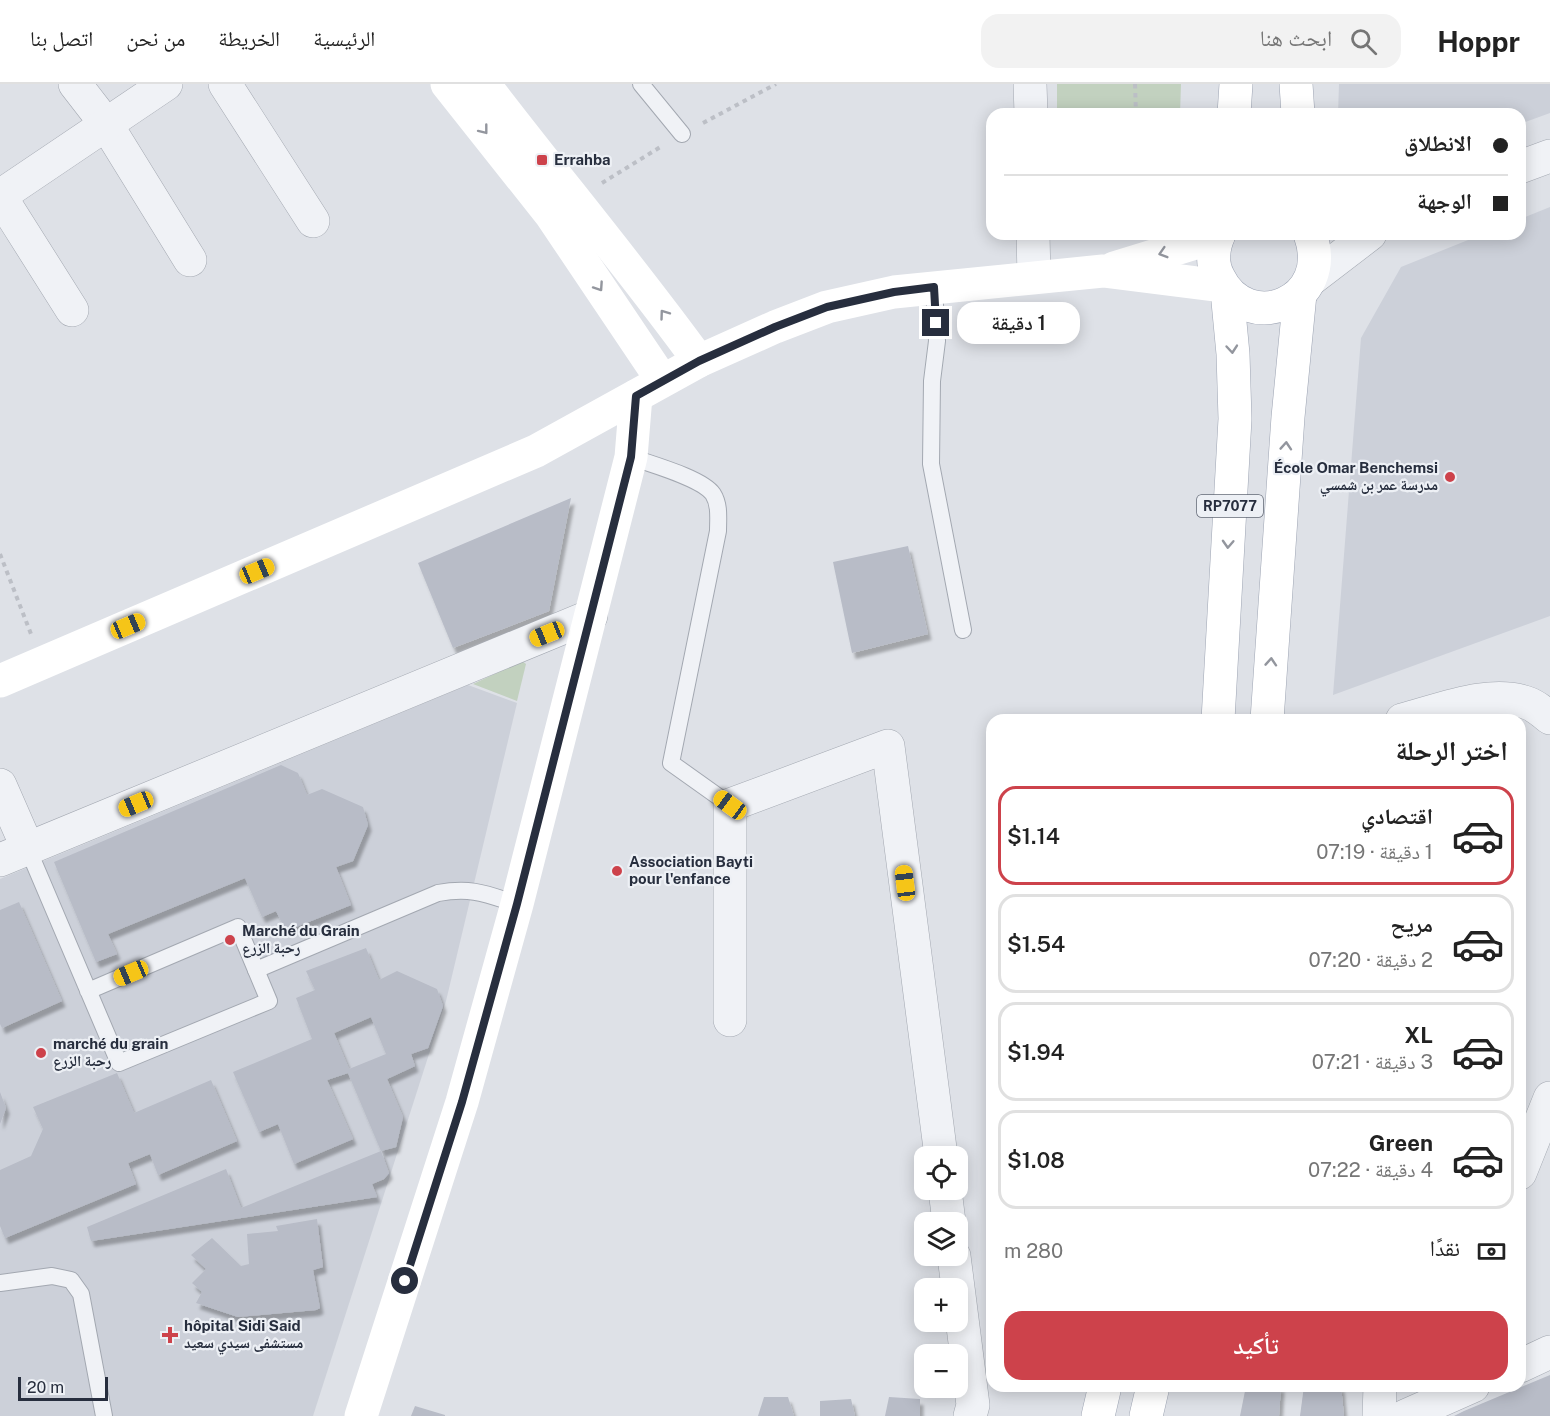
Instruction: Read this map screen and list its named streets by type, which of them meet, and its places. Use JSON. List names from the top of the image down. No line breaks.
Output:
{"streets":{"street":["RP7077"]},"places":{"transit":["Errahba"],"other":["École Omar Benchemsi مدرسة عمر بن شمسي","Association Bayti pour l'enfance","Marché du Grain رحبة الزرع","marché du grain رحبة الزرع"],"health":["hôpital Sidi Said مستشفى سيدي سعيد"]},"scale_bar":"20 m","page":{"header":"Hoppr","search":"ابحث هنا","nav":["الرئيسية","الخريطة","من نحن","اتصل بنا"],"banner":["الانطلاق","الوجهة"],"bubble":"1 دقيقة","heading":"اختر الرحلة","list":[{"name":"اقتصادي","note":"1 دقيقة · 07:19","value":"$1.14"},{"name":"مريح","note":"2 دقيقة · 07:20","value":"$1.54"},{"name":"XL","note":"3 دقيقة · 07:21","value":"$1.94"},{"name":"Green","note":"4 دقيقة · 07:22","value":"$1.08"}],"map_buttons":["+","−"],"pay":["نقدًا","280 m"],"buttons":"تأكيد","scale":"20 m"}}
